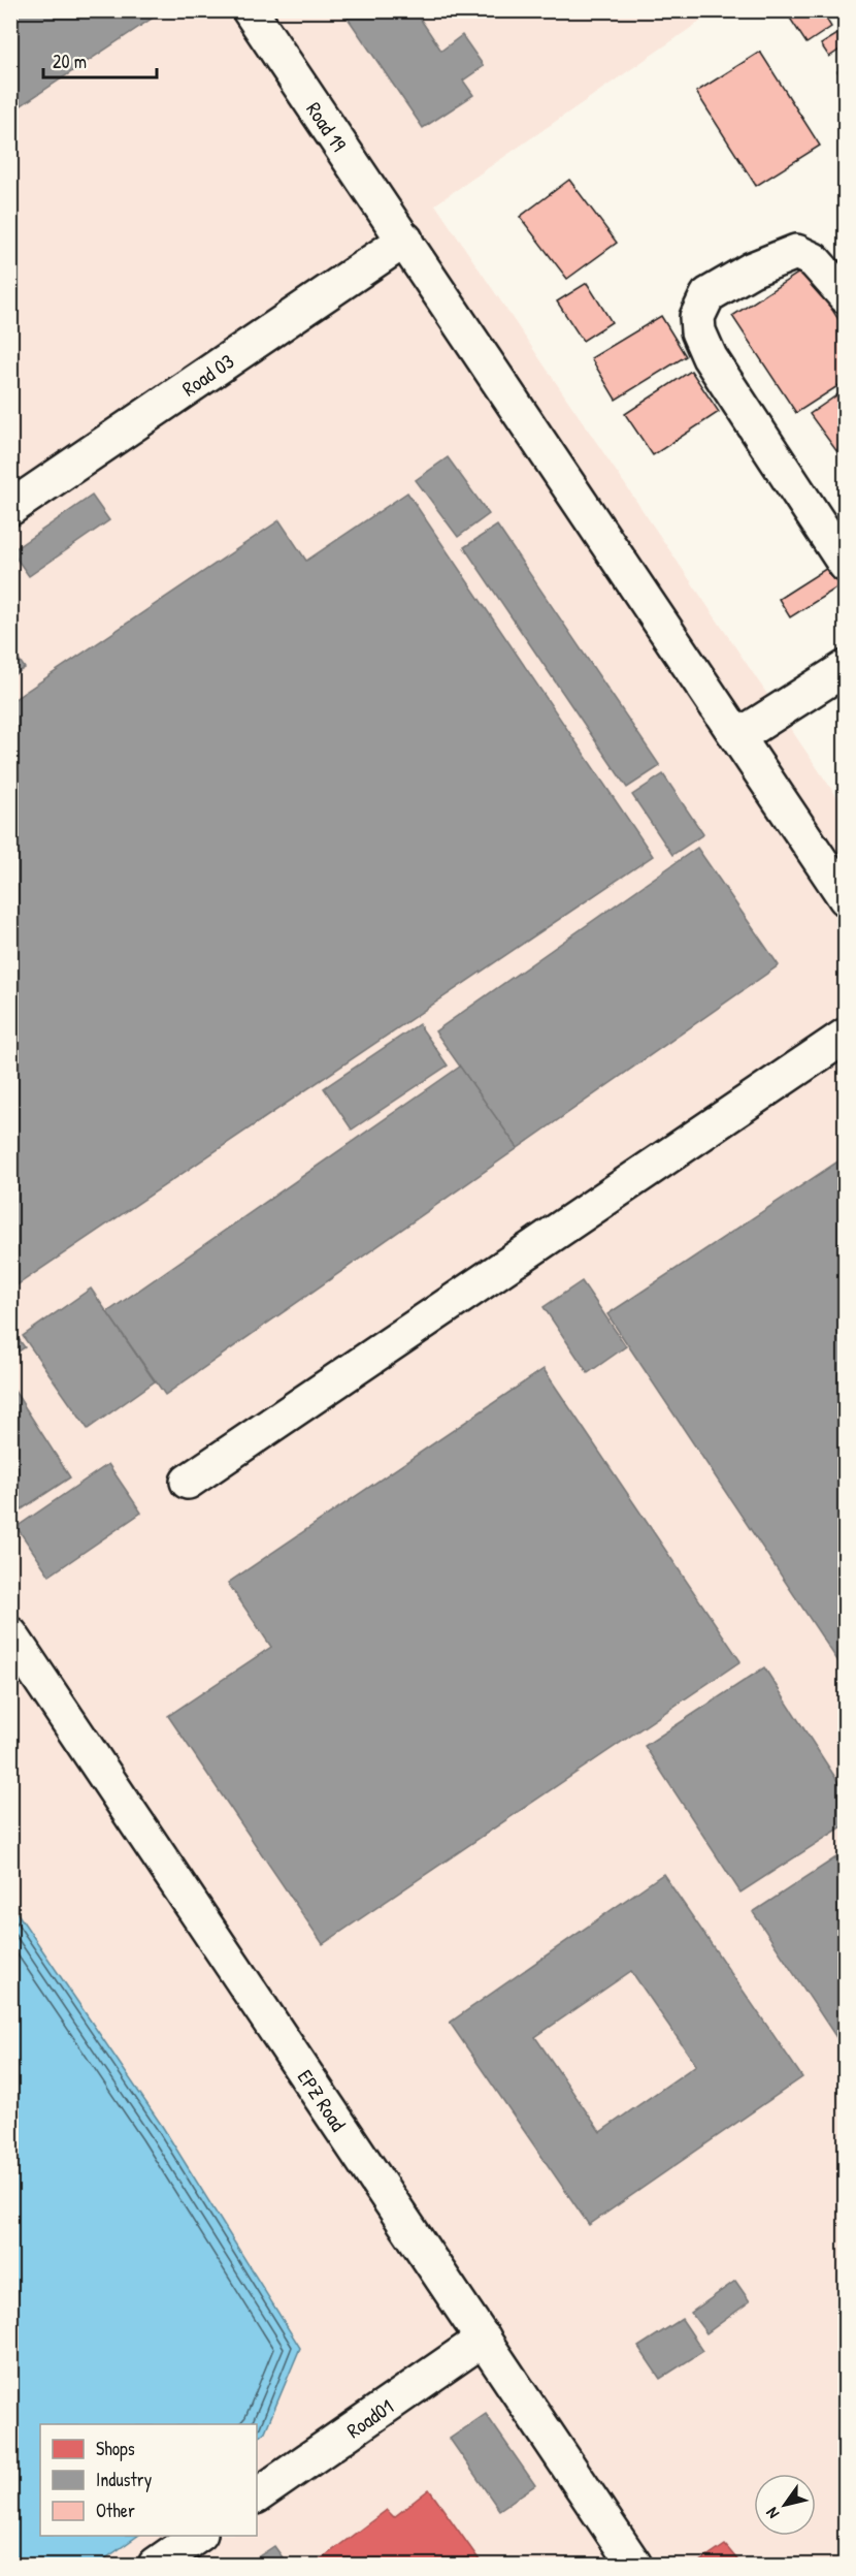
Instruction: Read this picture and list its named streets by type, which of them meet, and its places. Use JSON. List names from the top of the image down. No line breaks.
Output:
{"streets":{"street":["Road 19","Road 03","EPZ Road","Road01"]},"crossings":[["Road 19","Road 03"],["EPZ Road","Road01"]],"legend":["Shops","Industry","Other"],"scale_bar":"20 m","north":"bottom left"}
